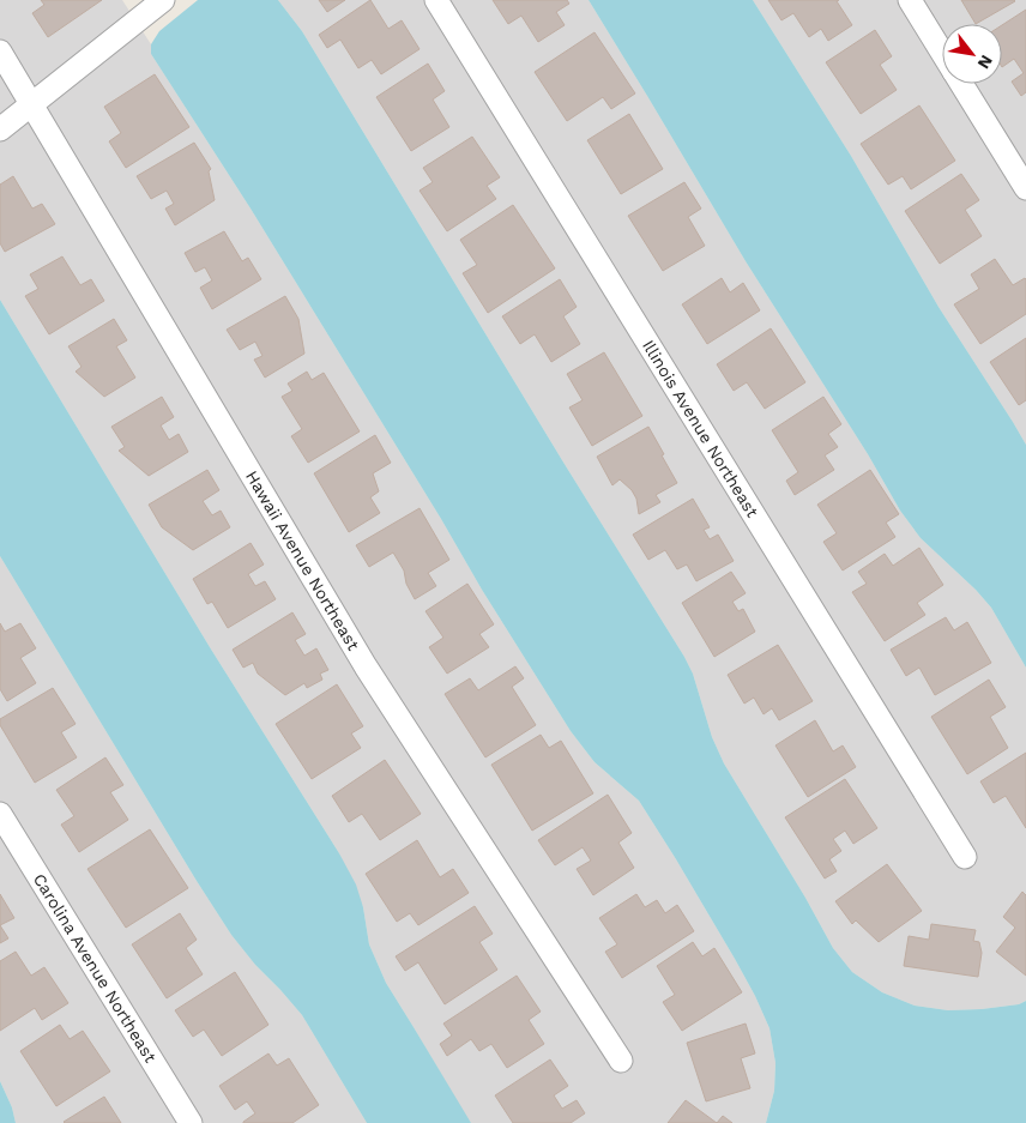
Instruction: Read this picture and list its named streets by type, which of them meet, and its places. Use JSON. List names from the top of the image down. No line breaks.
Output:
{"streets":{"street":["Illinois Avenue Northeast","Hawaii Avenue Northeast","Carolina Avenue Northeast"]},"north":"bottom right"}
